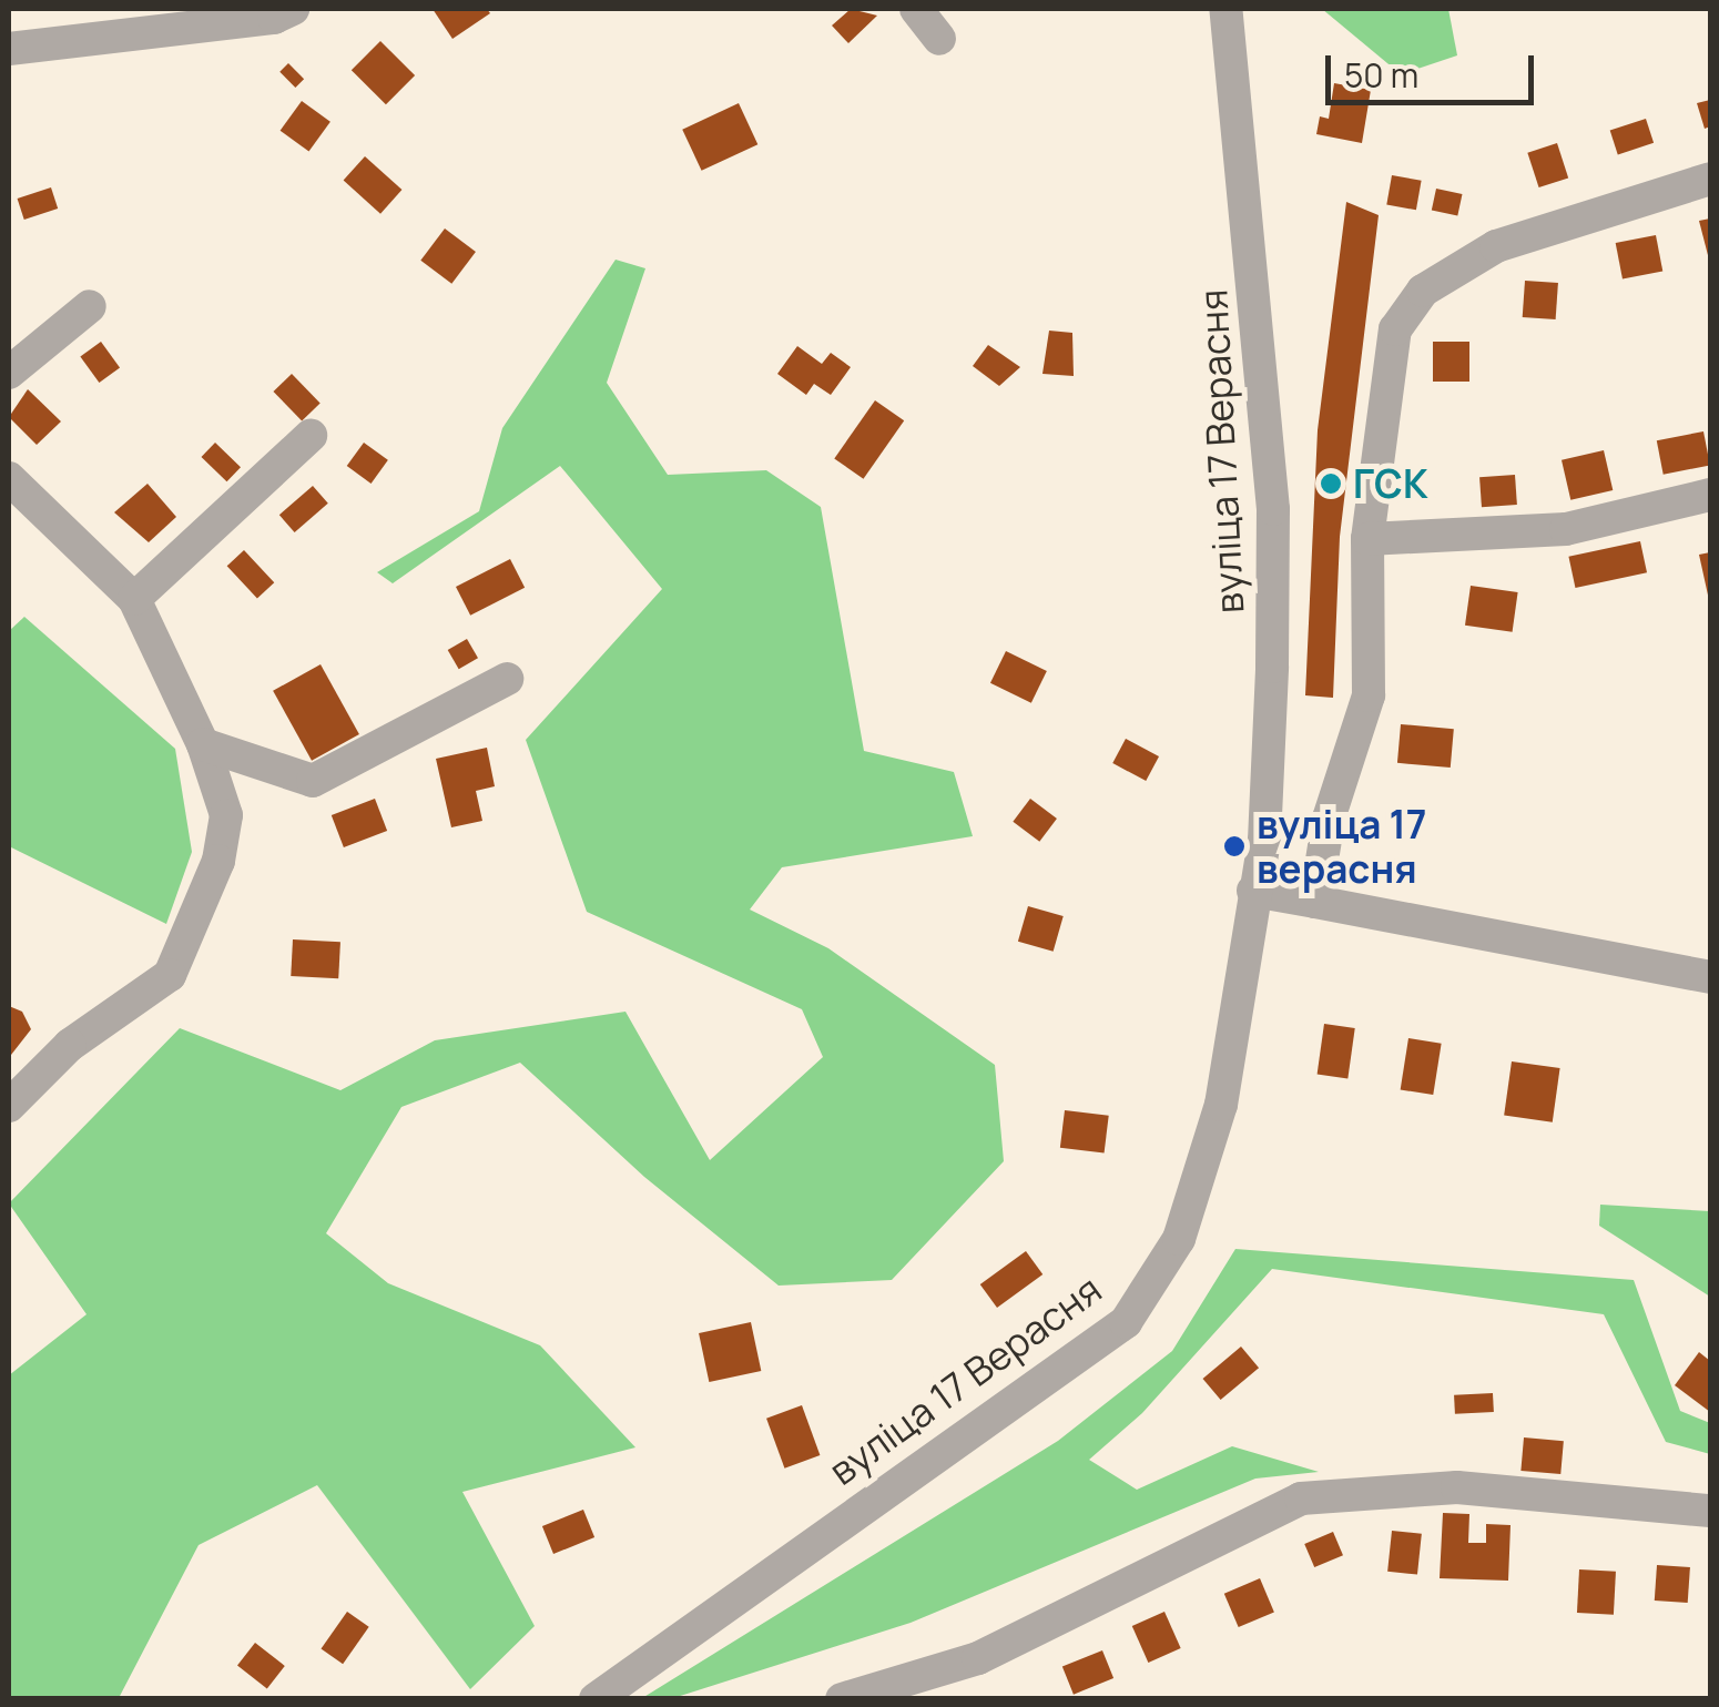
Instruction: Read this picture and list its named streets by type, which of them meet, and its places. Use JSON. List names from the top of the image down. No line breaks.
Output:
{"streets":{"street":["вуліца 17 Верасня"]},"places":["ГСК","вуліца 17 верасня"],"scale_bar":"50 m"}
